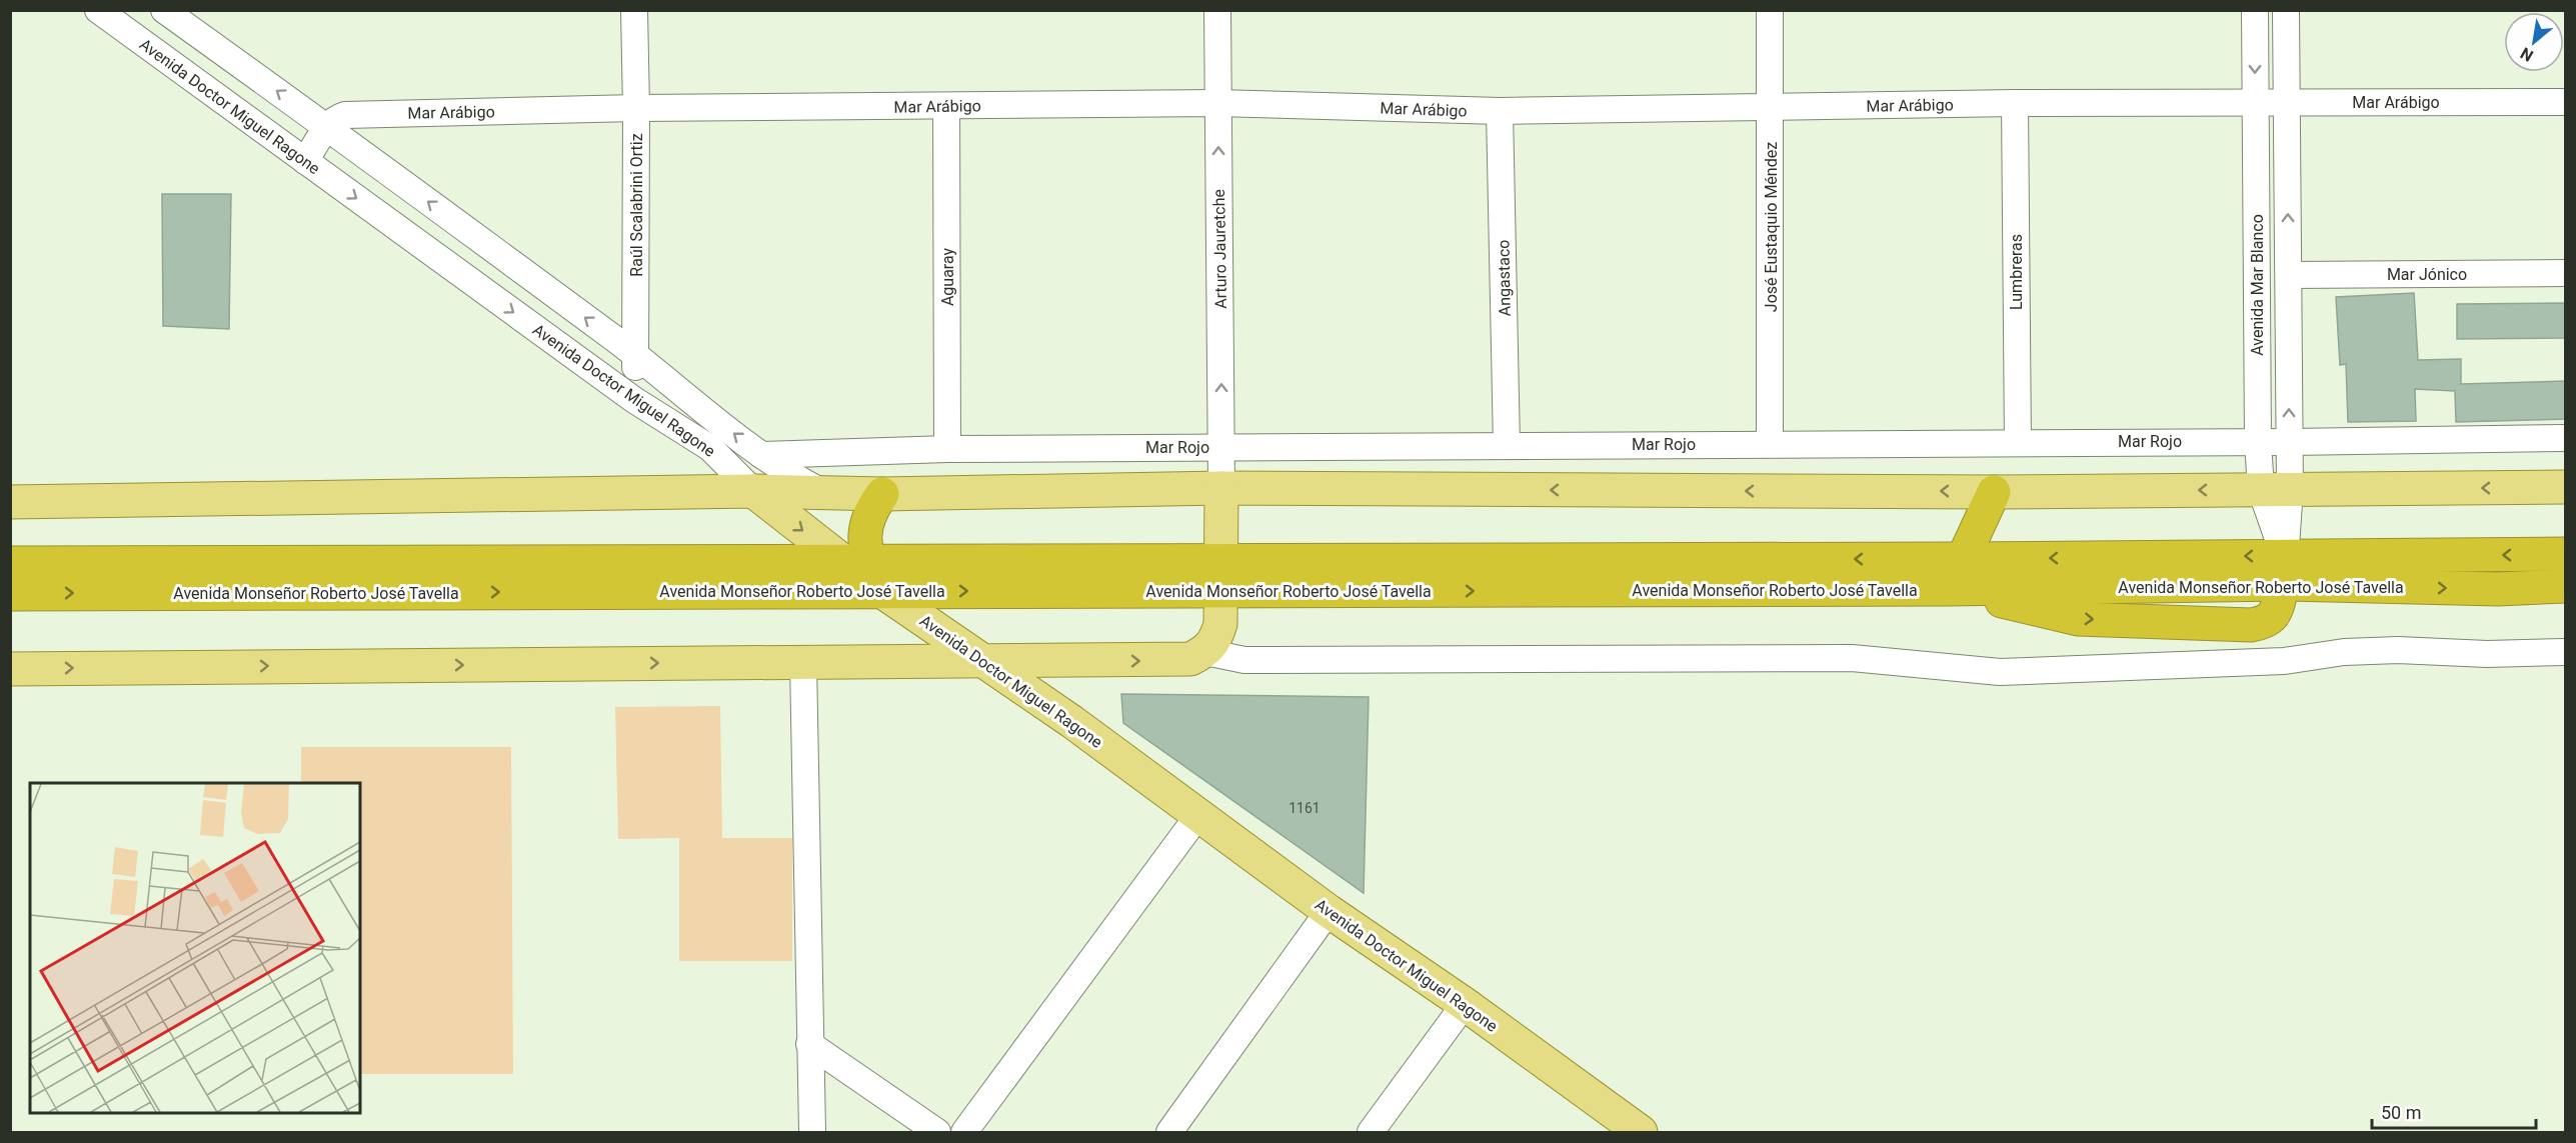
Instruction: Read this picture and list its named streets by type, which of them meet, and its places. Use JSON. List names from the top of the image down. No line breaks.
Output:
{"streets":{"highway":["Avenida Monseñor Roberto José Tavella"],"main road":["Avenida Doctor Miguel Ragone"],"street":["Mar Arábigo","Raúl Scalabrini Ortiz","José Eustaquio Méndez","Arturo Jauretche","Lumbreras","Mar Jónico","Aguaray","Angastaco","Avenida Mar Blanco","Mar Rojo"]},"crossings":[["Mar Arábigo","Avenida Doctor Miguel Ragone"],["Mar Arábigo","Raúl Scalabrini Ortiz"],["Mar Arábigo","José Eustaquio Méndez"],["Mar Arábigo","Arturo Jauretche"],["Mar Arábigo","Lumbreras"],["Mar Arábigo","Aguaray"],["Mar Arábigo","Angastaco"],["Mar Arábigo","Avenida Mar Blanco"],["Avenida Doctor Miguel Ragone","Raúl Scalabrini Ortiz"],["Avenida Doctor Miguel Ragone","Mar Rojo"],["Avenida Doctor Miguel Ragone","Avenida Monseñor Roberto José Tavella"],["José Eustaquio Méndez","Mar Rojo"],["Arturo Jauretche","Mar Rojo"],["Lumbreras","Mar Rojo"],["Mar Jónico","Avenida Mar Blanco"],["Aguaray","Mar Rojo"],["Angastaco","Mar Rojo"],["Avenida Mar Blanco","Mar Rojo"],["Avenida Mar Blanco","Avenida Monseñor Roberto José Tavella"]],"one_way":["Arturo Jauretche"],"house_numbers":["1161"],"scale_bar":"50 m","north":"bottom left"}
